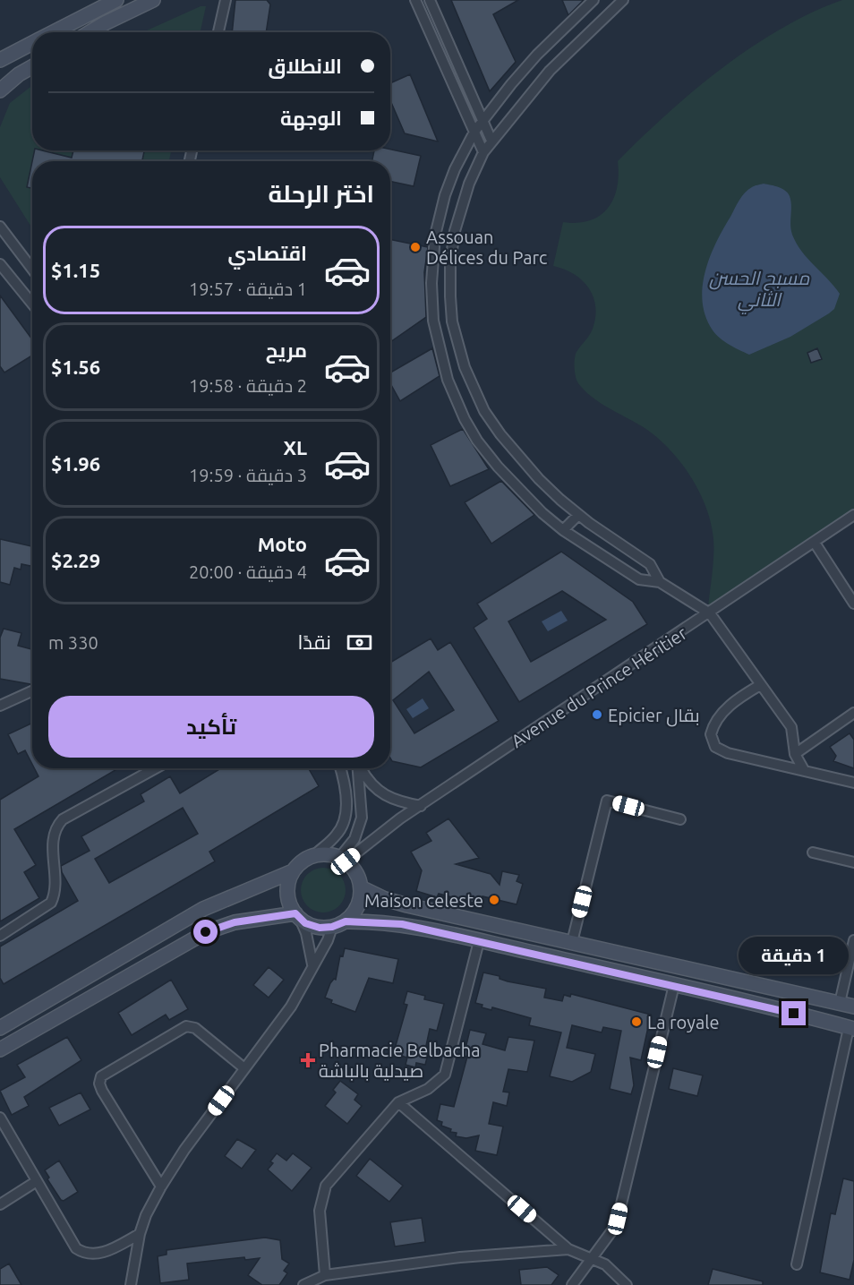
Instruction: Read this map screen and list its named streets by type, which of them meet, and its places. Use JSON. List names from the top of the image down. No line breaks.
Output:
{"streets":{"street":["Avenue du Prince Héritier"]},"water":["مسبح الحسن الثاني"],"places":{"other":["Assouan Délices du Parc","Epicier بقال","Maison celeste","La royale"],"health":["Pharmacie Belbacha صيدلية بالباشة"]},"page":{"banner":["الانطلاق","الوجهة"],"heading":"اختر الرحلة","list":[{"name":"اقتصادي","note":"1 دقيقة · 19:57","value":"$1.15"},{"name":"مريح","note":"2 دقيقة · 19:58","value":"$1.56"},{"name":"XL","note":"3 دقيقة · 19:59","value":"$1.96"},{"name":"Moto","note":"4 دقيقة · 20:00","value":"$2.29"}],"pay":["نقدًا","330 m"],"buttons":"تأكيد","bubble":"1 دقيقة"}}
